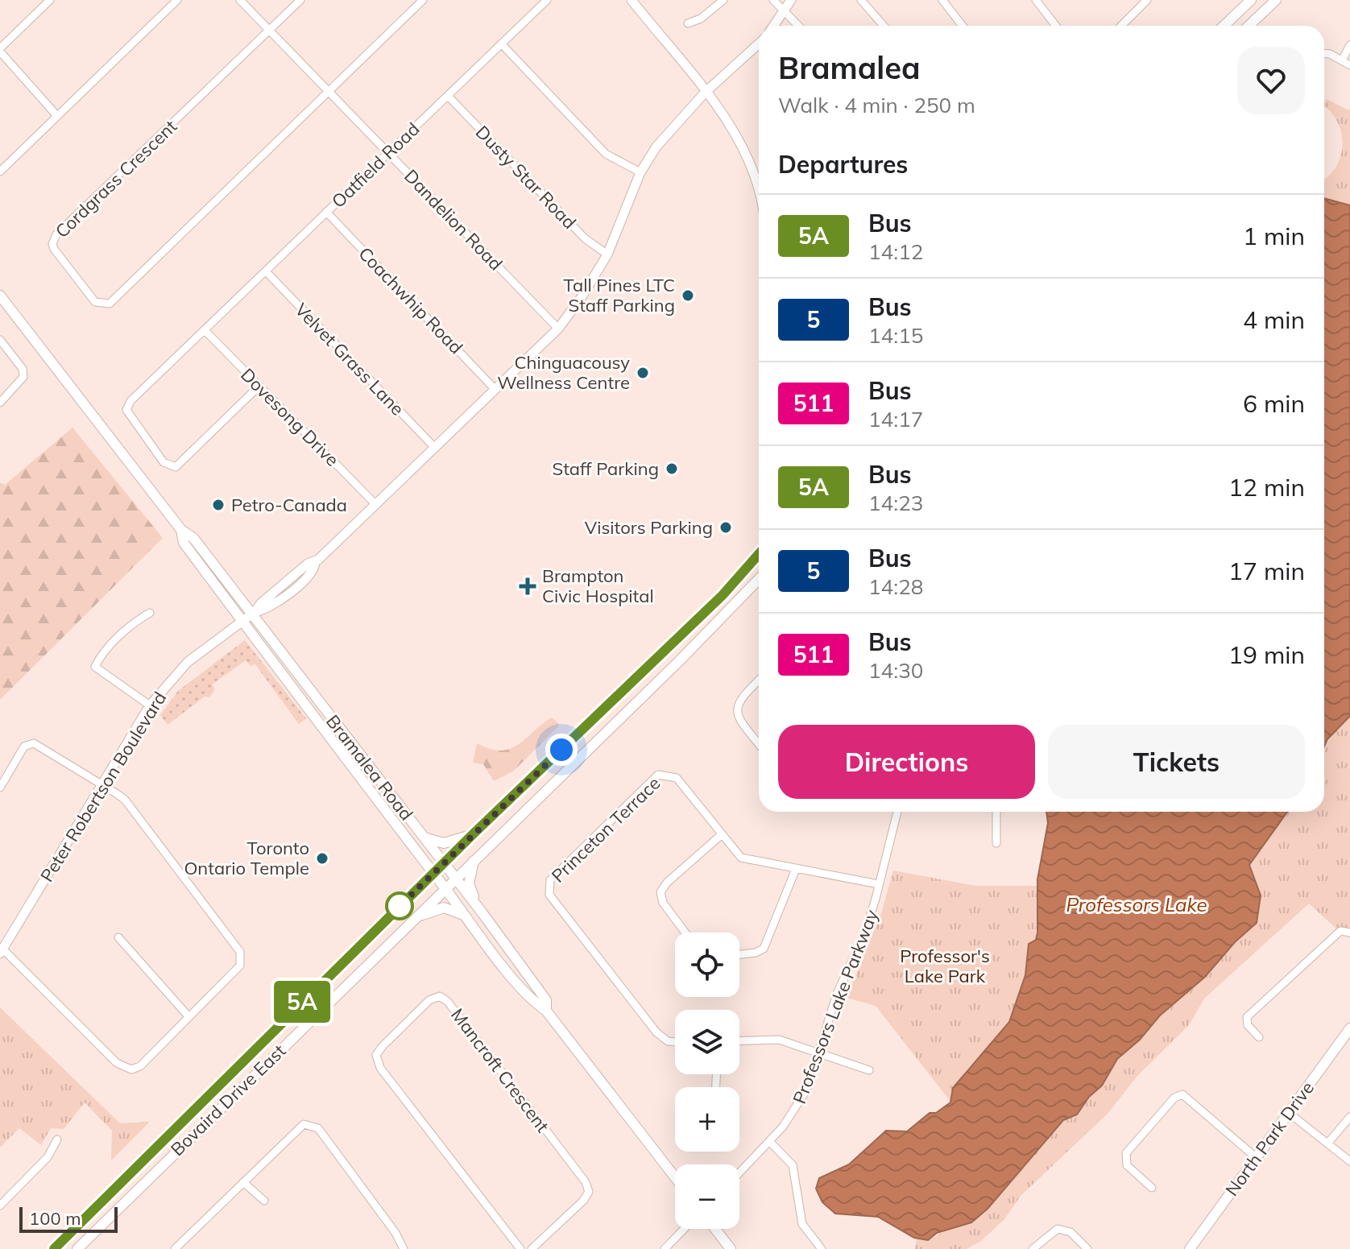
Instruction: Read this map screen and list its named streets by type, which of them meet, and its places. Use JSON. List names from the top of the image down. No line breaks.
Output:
{"streets":{"main road":["Bramalea Road","Bovaird Drive East","North Park Drive"],"street":["Oatfield Road","Dusty Star Road","Cordgrass Crescent","Dandelion Road","Coachwhip Road","Velvet Grass Lane","Dovesong Drive","Peter Robertson Boulevard","Princeton Terrace","Professors Lake Parkway","Mancroft Crescent"]},"crossings":[["Oatfield Road","Dusty Star Road"],["Oatfield Road","Dandelion Road"],["Oatfield Road","Coachwhip Road"],["Oatfield Road","Velvet Grass Lane"],["Oatfield Road","Dovesong Drive"],["Dusty Star Road","Peter Robertson Boulevard"],["Cordgrass Crescent","Dandelion Road"],["Dandelion Road","Peter Robertson Boulevard"],["Coachwhip Road","Peter Robertson Boulevard"],["Velvet Grass Lane","Peter Robertson Boulevard"],["Dovesong Drive","Peter Robertson Boulevard"],["Bramalea Road","Peter Robertson Boulevard"],["Bramalea Road","Bovaird Drive East"],["Princeton Terrace","Professors Lake Parkway"]],"water":["Professors Lake"],"parks":["Professor's Lake Park"],"places":{"other":["Tall Pines LTC Staff Parking","Chinguacousy Wellness Centre","Staff Parking","Petro-Canada","Visitors Parking","Toronto Ontario Temple"],"health":["Brampton Civic Hospital"]},"lines":["bus line 5A"],"scale_bar":"100 m","page":{"on_map":"5A","heading":[["Bramalea","Walk · 4 min · 250 m"],"Departures"],"list":[{"mark":"5A","name":"Bus","note":"14:12","value":"1 min"},{"mark":"5","name":"Bus","note":"14:15","value":"4 min"},{"mark":"511","name":"Bus","note":"14:17","value":"6 min"},{"mark":"5A","name":"Bus","note":"14:23","value":"12 min"},{"mark":"5","name":"Bus","note":"14:28","value":"17 min"},{"mark":"511","name":"Bus","note":"14:30","value":"19 min"}],"buttons":["Directions","Tickets"],"map_buttons":["+","−"],"scale":"100 m"}}
